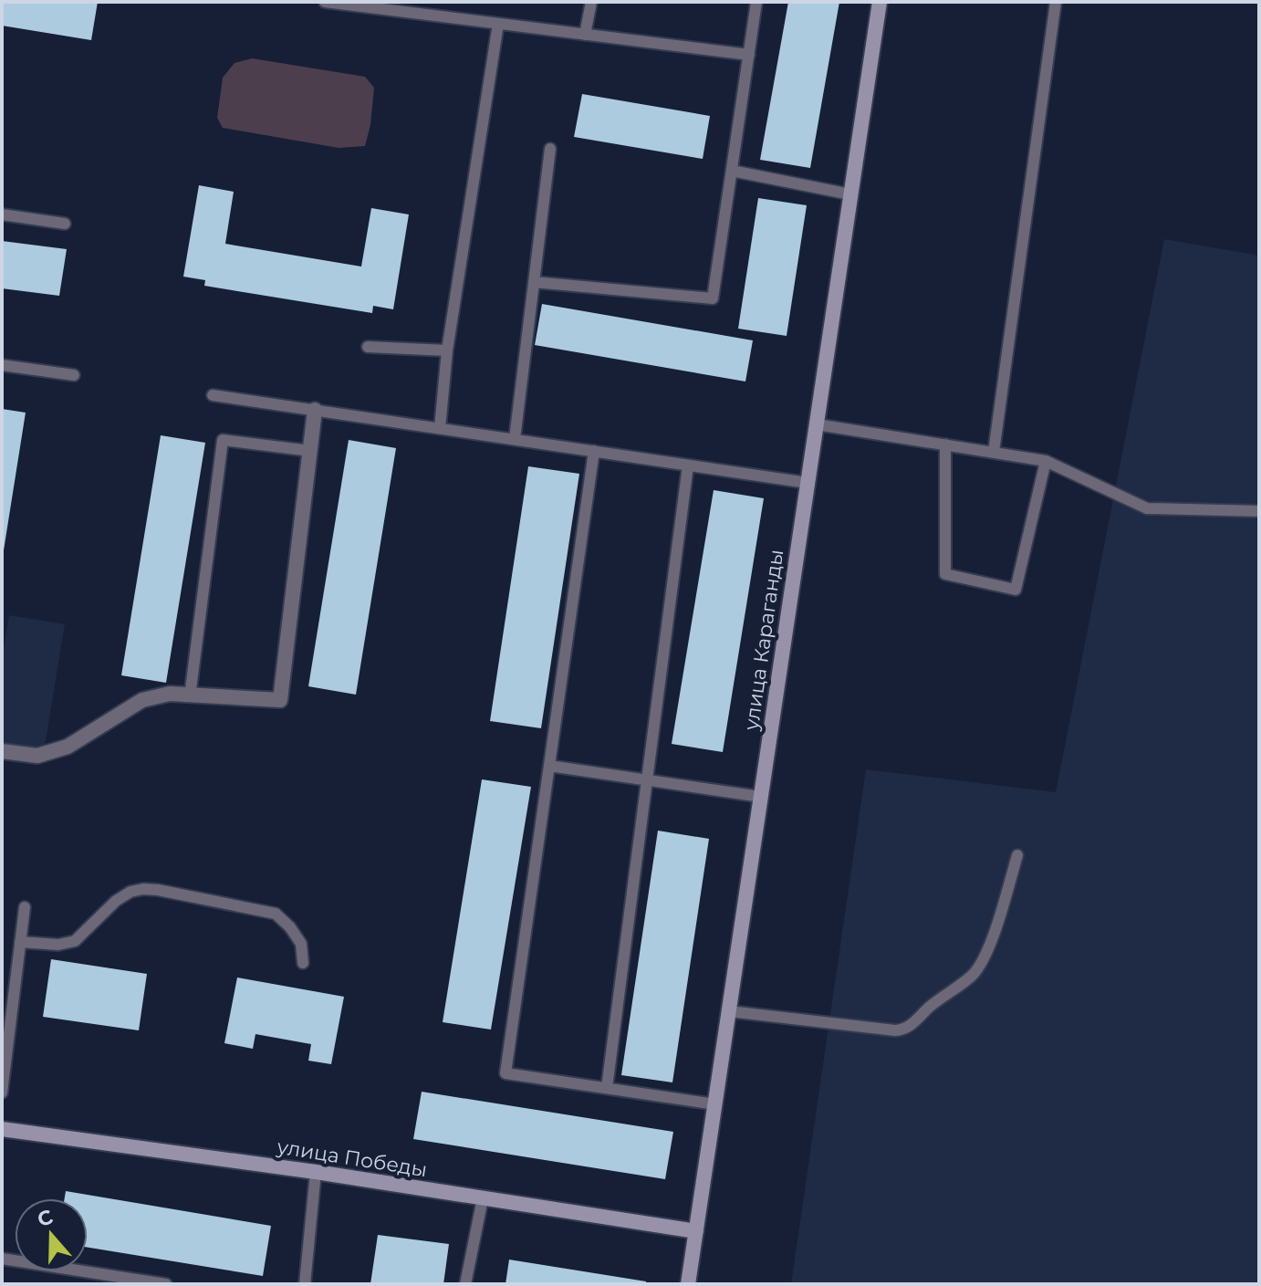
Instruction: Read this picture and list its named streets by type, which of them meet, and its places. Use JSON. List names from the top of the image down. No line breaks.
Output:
{"streets":{"main road":["улица Караганды","улица Победы"]},"crossings":[["улица Караганды","улица Победы"]],"north":"top"}
